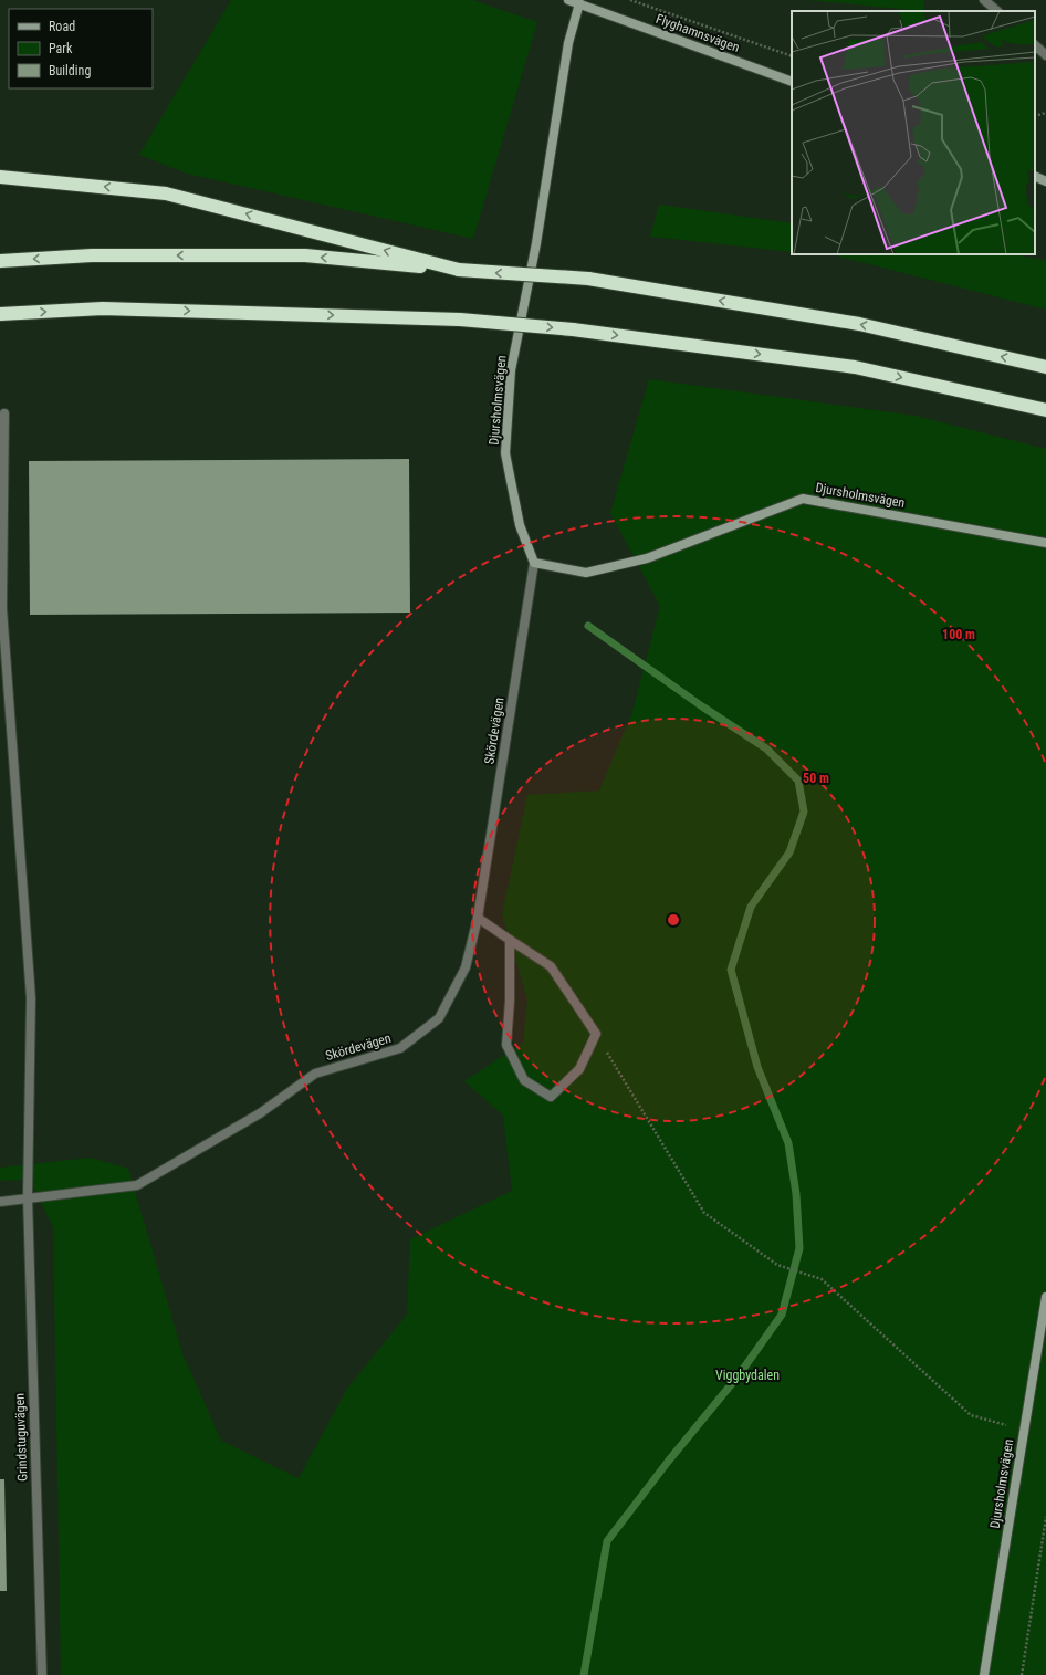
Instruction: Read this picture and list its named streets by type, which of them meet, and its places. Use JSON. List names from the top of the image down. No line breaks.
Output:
{"streets":{"street":["Flyghamnsvägen","Djursholmsvägen","Skördevägen","Grindstuguvägen"]},"crossings":[["Flyghamnsvägen","Djursholmsvägen"],["Djursholmsvägen","Skördevägen"],["Skördevägen","Grindstuguvägen"]],"parks":["Viggbydalen"],"legend":["Road","Park","Building"],"rings":["100 m","50 m"]}
